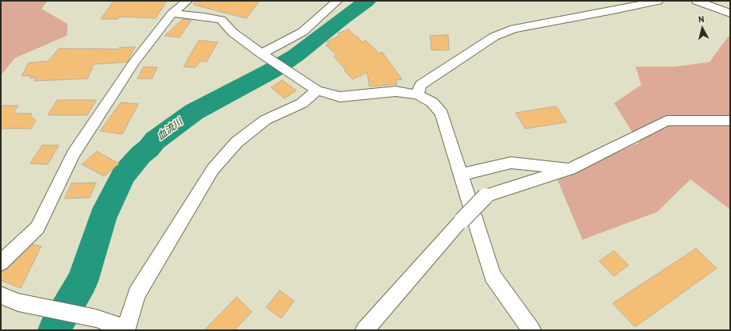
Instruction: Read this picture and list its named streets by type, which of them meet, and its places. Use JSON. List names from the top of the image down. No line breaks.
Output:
{"water":["血流川"],"north":"top"}
